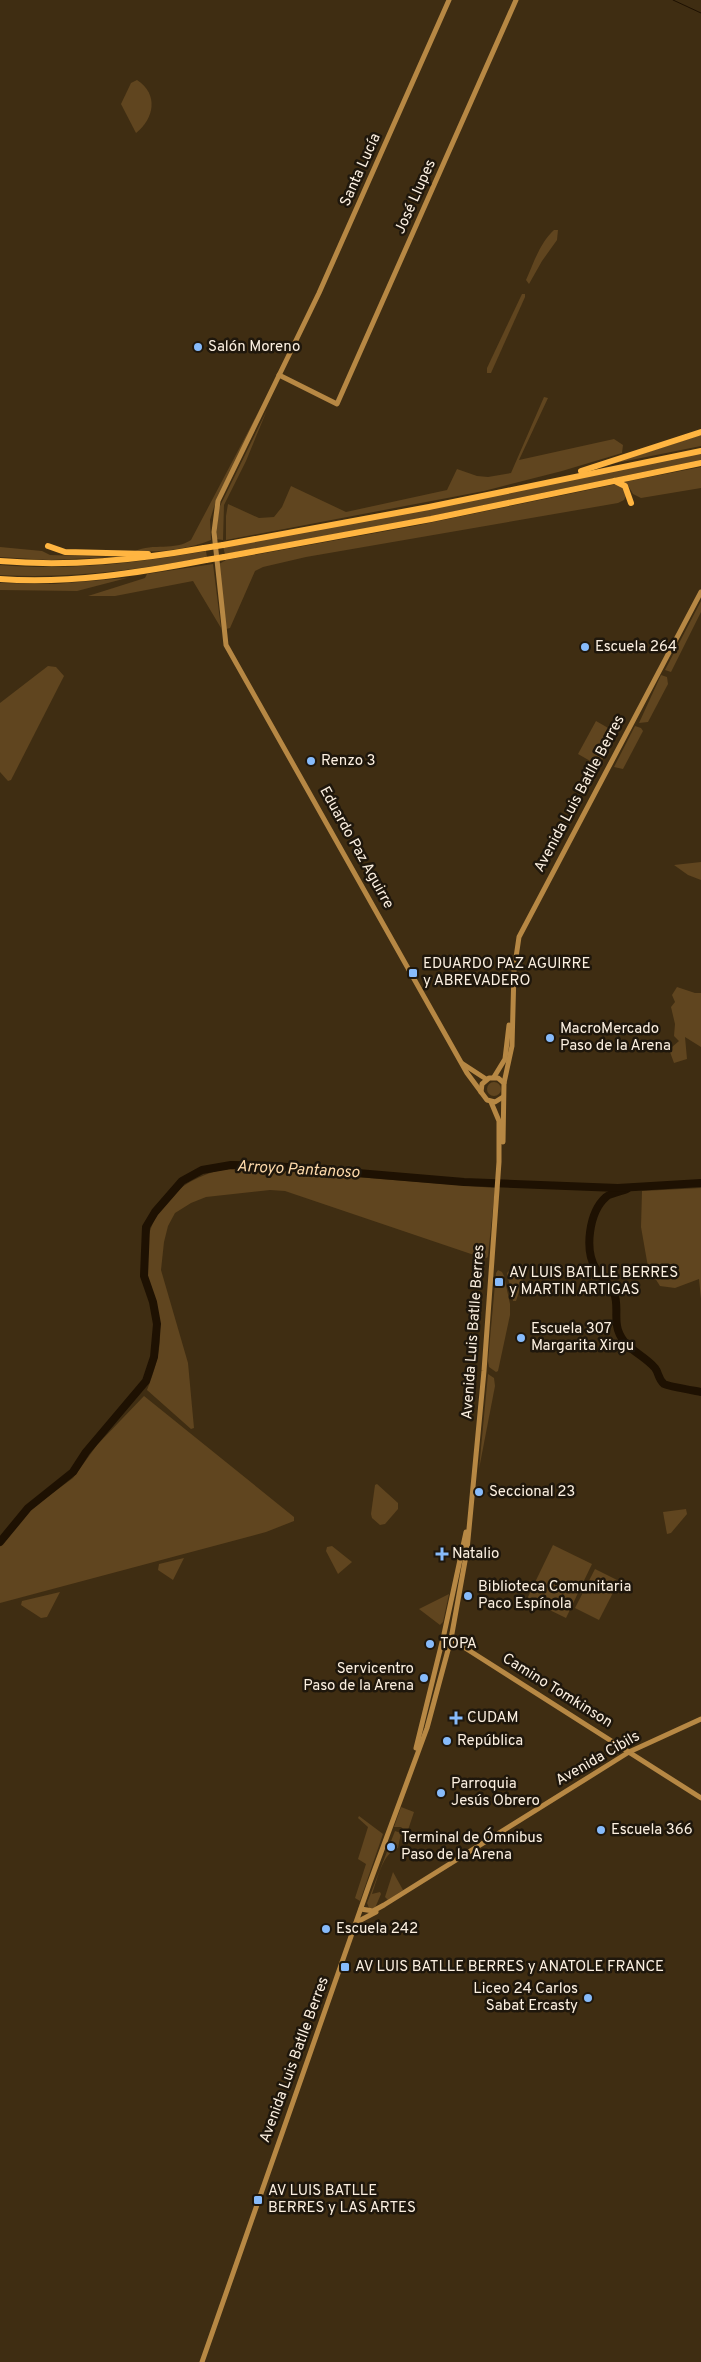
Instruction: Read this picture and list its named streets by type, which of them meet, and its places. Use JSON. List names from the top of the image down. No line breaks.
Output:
{"streets":{"street":["Santa Lucía","José Llupes","Avenida Luis Batlle Berres","Eduardo Paz Aguirre","Camino Tomkinson","Avenida Cibils"]},"crossings":[["Santa Lucía","José Llupes"],["Santa Lucía","Eduardo Paz Aguirre"],["Avenida Luis Batlle Berres","Eduardo Paz Aguirre"],["Avenida Luis Batlle Berres","Camino Tomkinson"],["Avenida Luis Batlle Berres","Avenida Cibils"],["Camino Tomkinson","Avenida Cibils"]],"water":["Arroyo Pantanoso"],"places":{"other":["Salón Moreno","Escuela 264","Renzo 3","MacroMercado Paso de la Arena","Escuela 307 Margarita Xirgu","Seccional 23","Biblioteca Comunitaria Paco Espínola","TOPA","Servicentro Paso de la Arena","República","Parroquia Jesús Obrero","Escuela 366","Terminal de Ómnibus Paso de la Arena","Escuela 242","Liceo 24 Carlos Sabat Ercasty"],"transit":["EDUARDO PAZ AGUIRRE y ABREVADERO","AV LUIS BATLLE BERRES y MARTIN ARTIGAS","AV LUIS BATLLE BERRES y ANATOLE FRANCE","AV LUIS BATLLE BERRES y LAS ARTES"],"health":["Natalio","CUDAM"]}}
